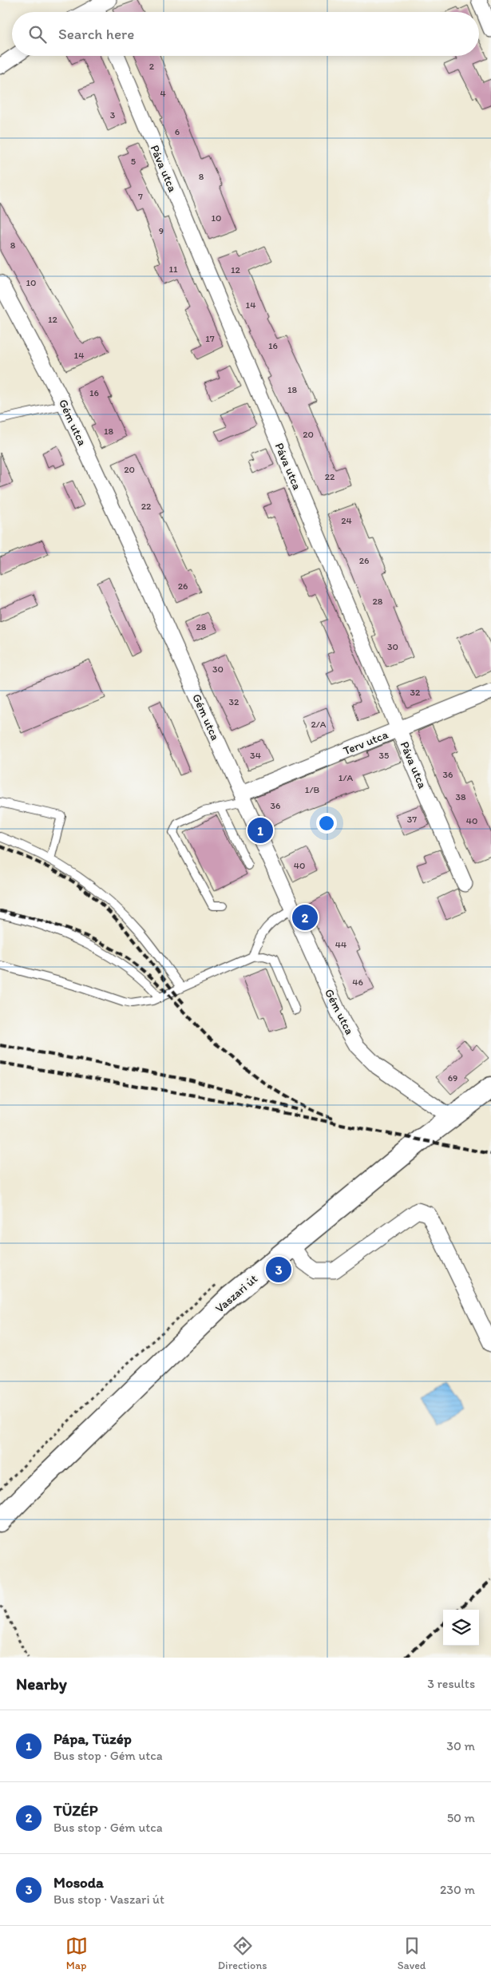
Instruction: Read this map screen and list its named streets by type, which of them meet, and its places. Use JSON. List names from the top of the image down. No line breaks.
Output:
{"streets":{"main road":["Vaszari út"],"street":["Páva utca","Gém utca","Terv utca"]},"crossings":[["Páva utca","Terv utca"],["Gém utca","Terv utca"],["Gém utca","Vaszari út"]],"house_numbers":["2","4","3","6","5","8","7","10","9","8","11","12","10","14","12","17","16","14","18","16","18","20","20","22","22","24","26","26","28","28","30","30","32","32","2/A","34","35","36","1/A","1/B","38","36","37","40","40","44","46","69"],"page":{"search":"Search here","pins":["1","2","3"],"heading":["Nearby","3 results"],"list":[{"mark":"1","name":"Pápa, Tüzép","note":"Bus stop · Gém utca","value":"30 m"},{"mark":"2","name":"TÜZÉP","note":"Bus stop · Gém utca","value":"50 m"},{"mark":"3","name":"Mosoda","note":"Bus stop · Vaszari út","value":"230 m"}],"nav":["Map","Directions","Saved"]}}
